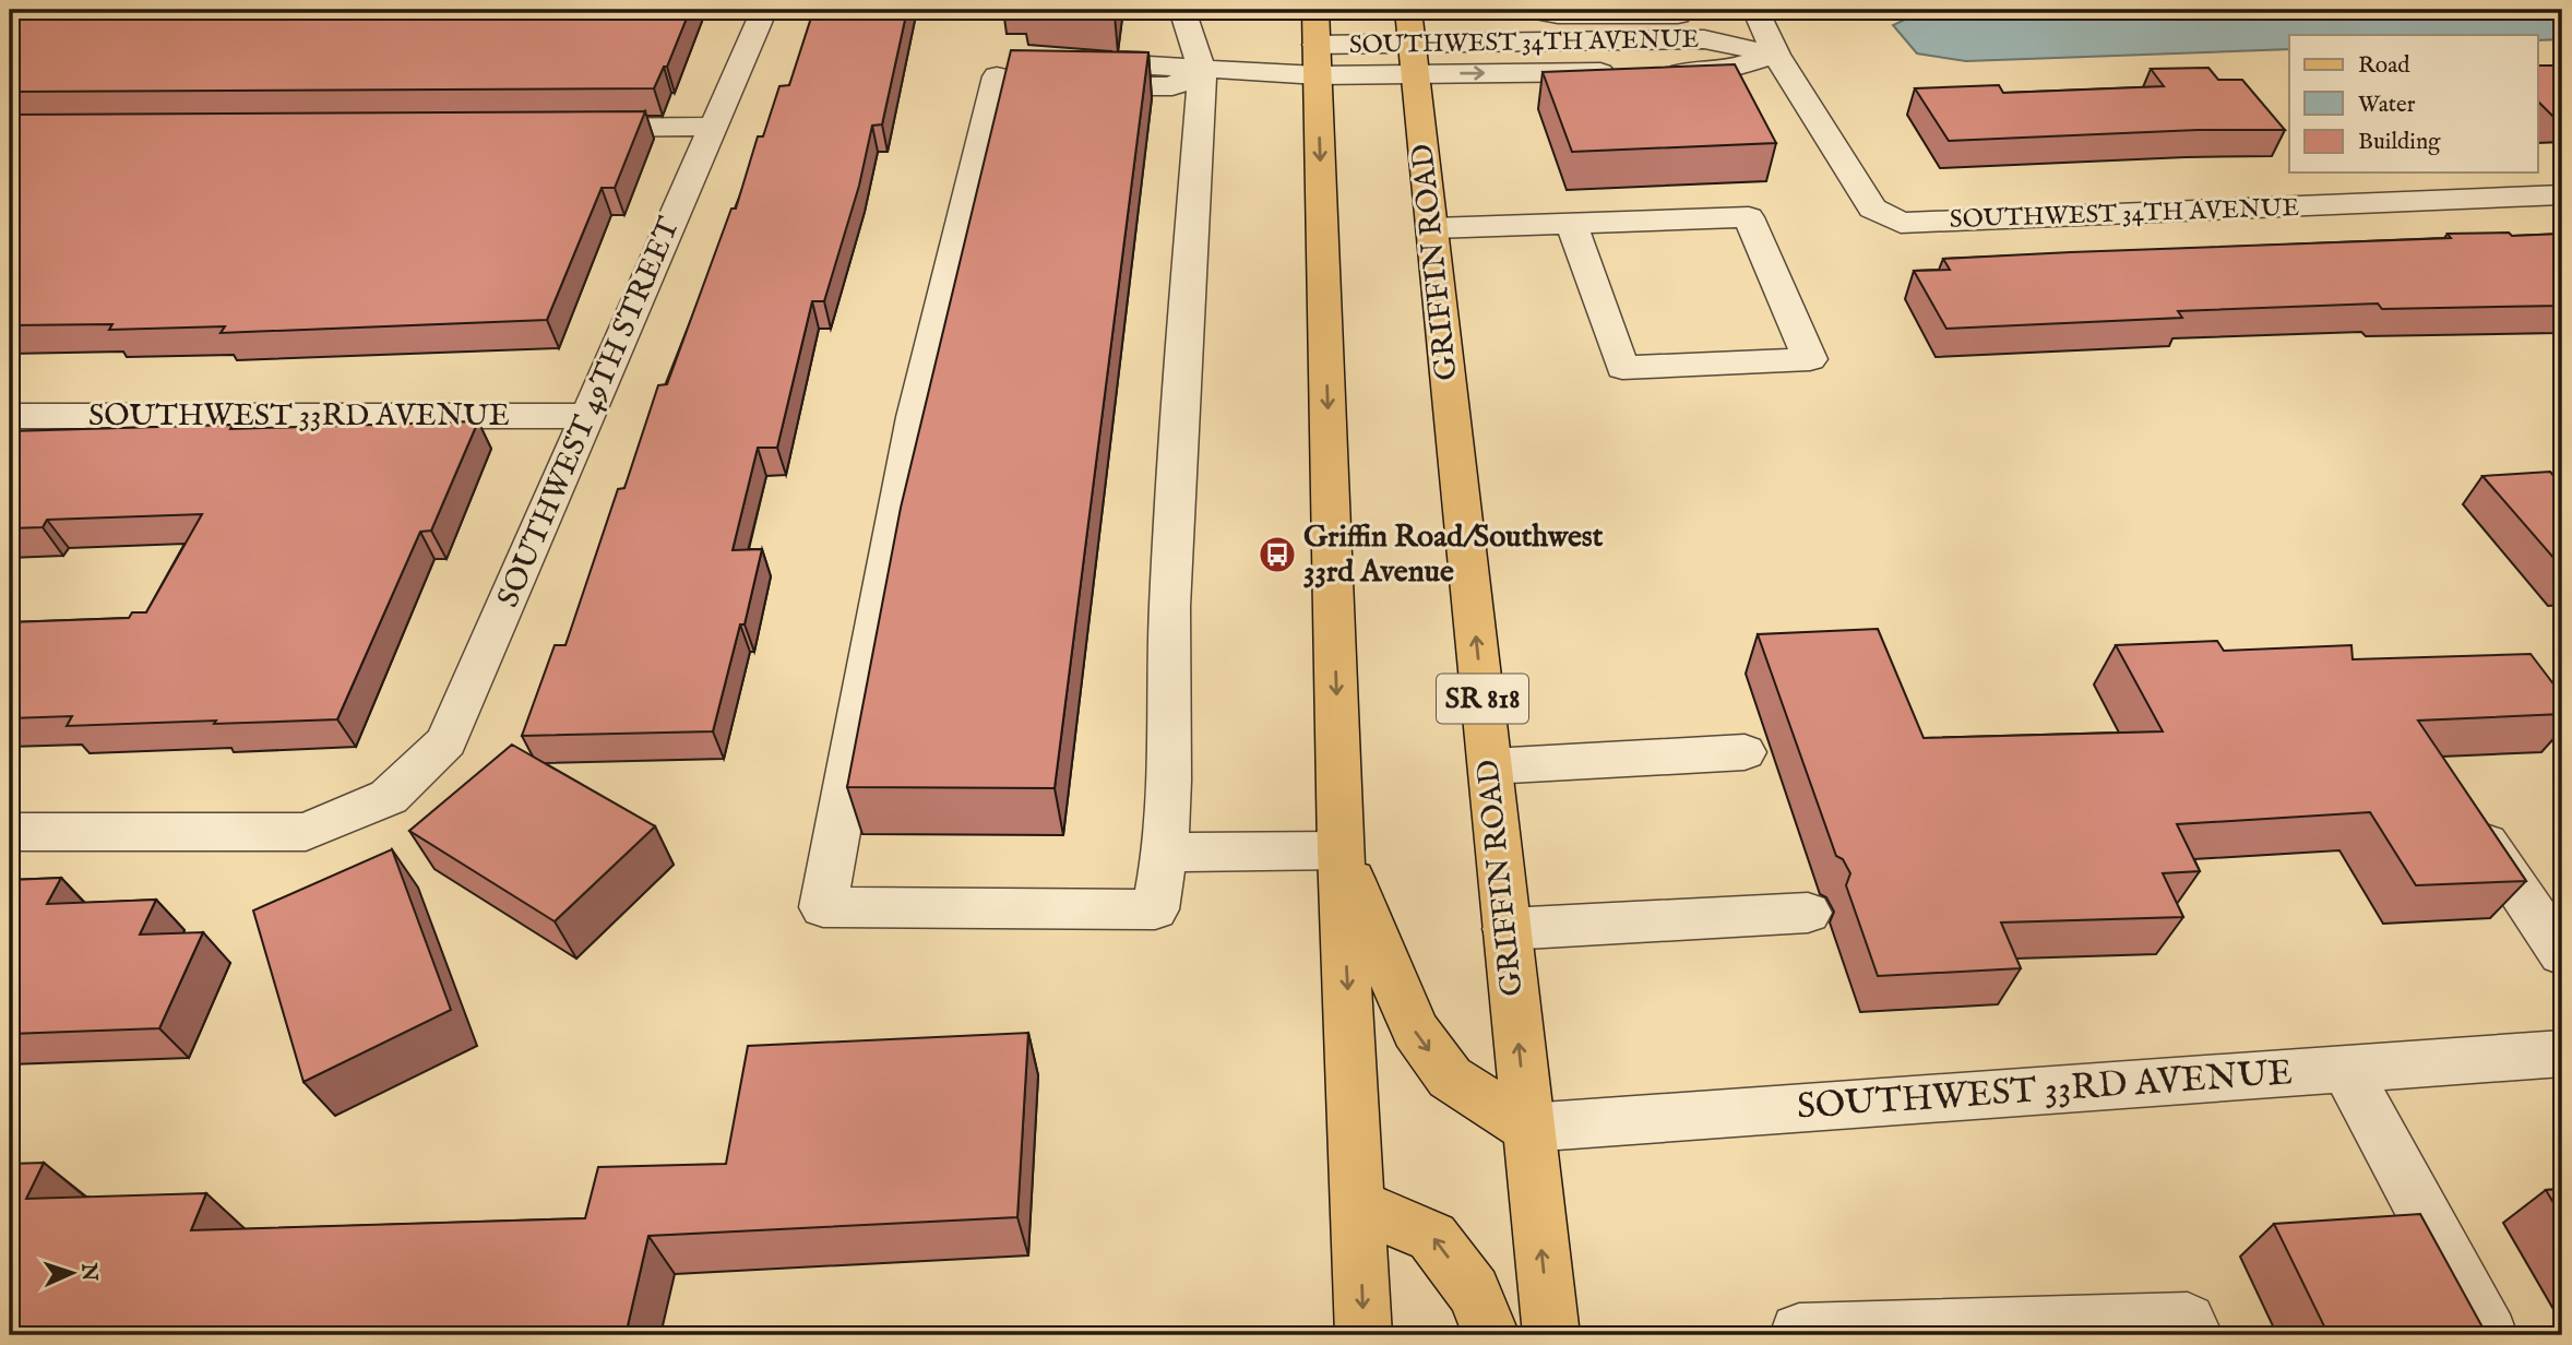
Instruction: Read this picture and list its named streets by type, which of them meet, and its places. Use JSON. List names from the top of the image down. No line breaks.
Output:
{"streets":{"main road":["GRIFFIN ROAD","SR 818"],"street":["SOUTHWEST 34TH AVENUE","SOUTHWEST 49TH STREET","SOUTHWEST 33RD AVENUE"]},"crossings":[["SOUTHWEST 34TH AVENUE","GRIFFIN ROAD"],["GRIFFIN ROAD","SOUTHWEST 33RD AVENUE"],["SOUTHWEST 49TH STREET","SOUTHWEST 33RD AVENUE"]],"places":{"bus stop":["Griffin Road/Southwest 33rd Avenue"]},"legend":["Road","Water","Building"],"north":"right"}
